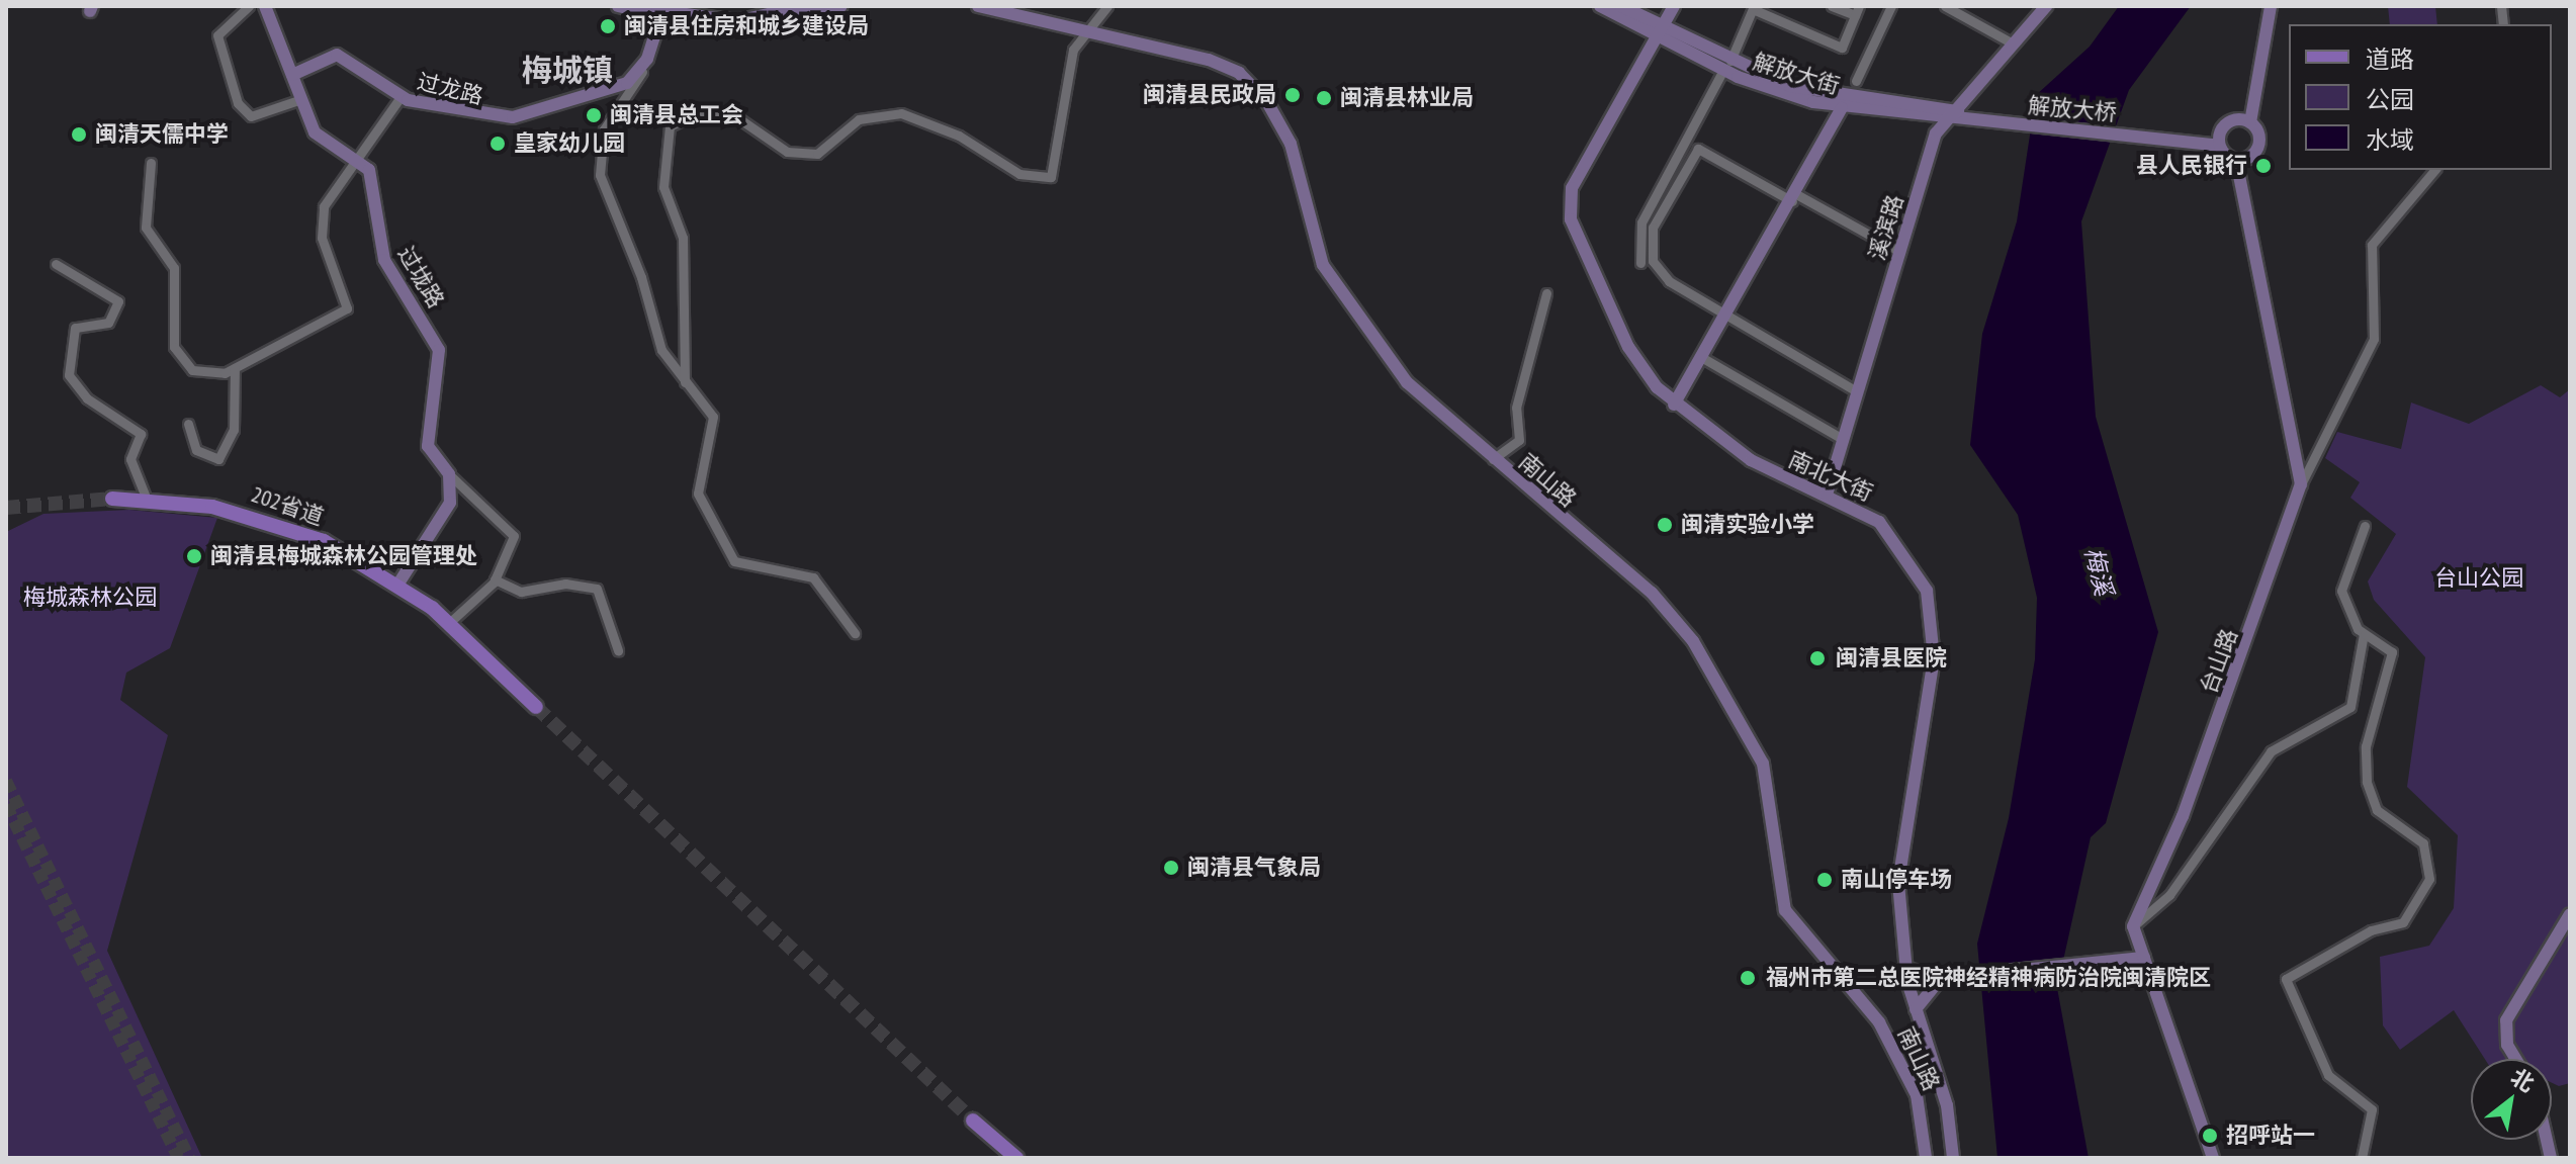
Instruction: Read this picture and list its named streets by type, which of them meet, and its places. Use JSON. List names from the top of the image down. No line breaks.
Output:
{"streets":{"main road":["202省道"],"street":["解放大街","过龙路","解放大桥","溪滨路","过垅路","南北大街","南山路","台山路"]},"crossings":[["解放大街","解放大桥"],["解放大街","溪滨路"],["解放大街","南北大街"],["过龙路","过垅路"],["溪滨路","南北大街"]],"districts":["梅城镇"],"water":["梅溪"],"parks":["台山公园","梅城森林公园"],"places":["闽清县住房和城乡建设局","闽清县民政局","闽清县林业局","闽清县总工会","闽清天儒中学","皇家幼儿园","县人民银行","闽清实验小学","闽清县梅城森林公园管理处","闽清县医院","闽清县气象局","南山停车场","福州市第二总医院神经精神病防治院闽清院区","招呼站一"],"legend":["道路","公园","水域"],"north":"top right"}
